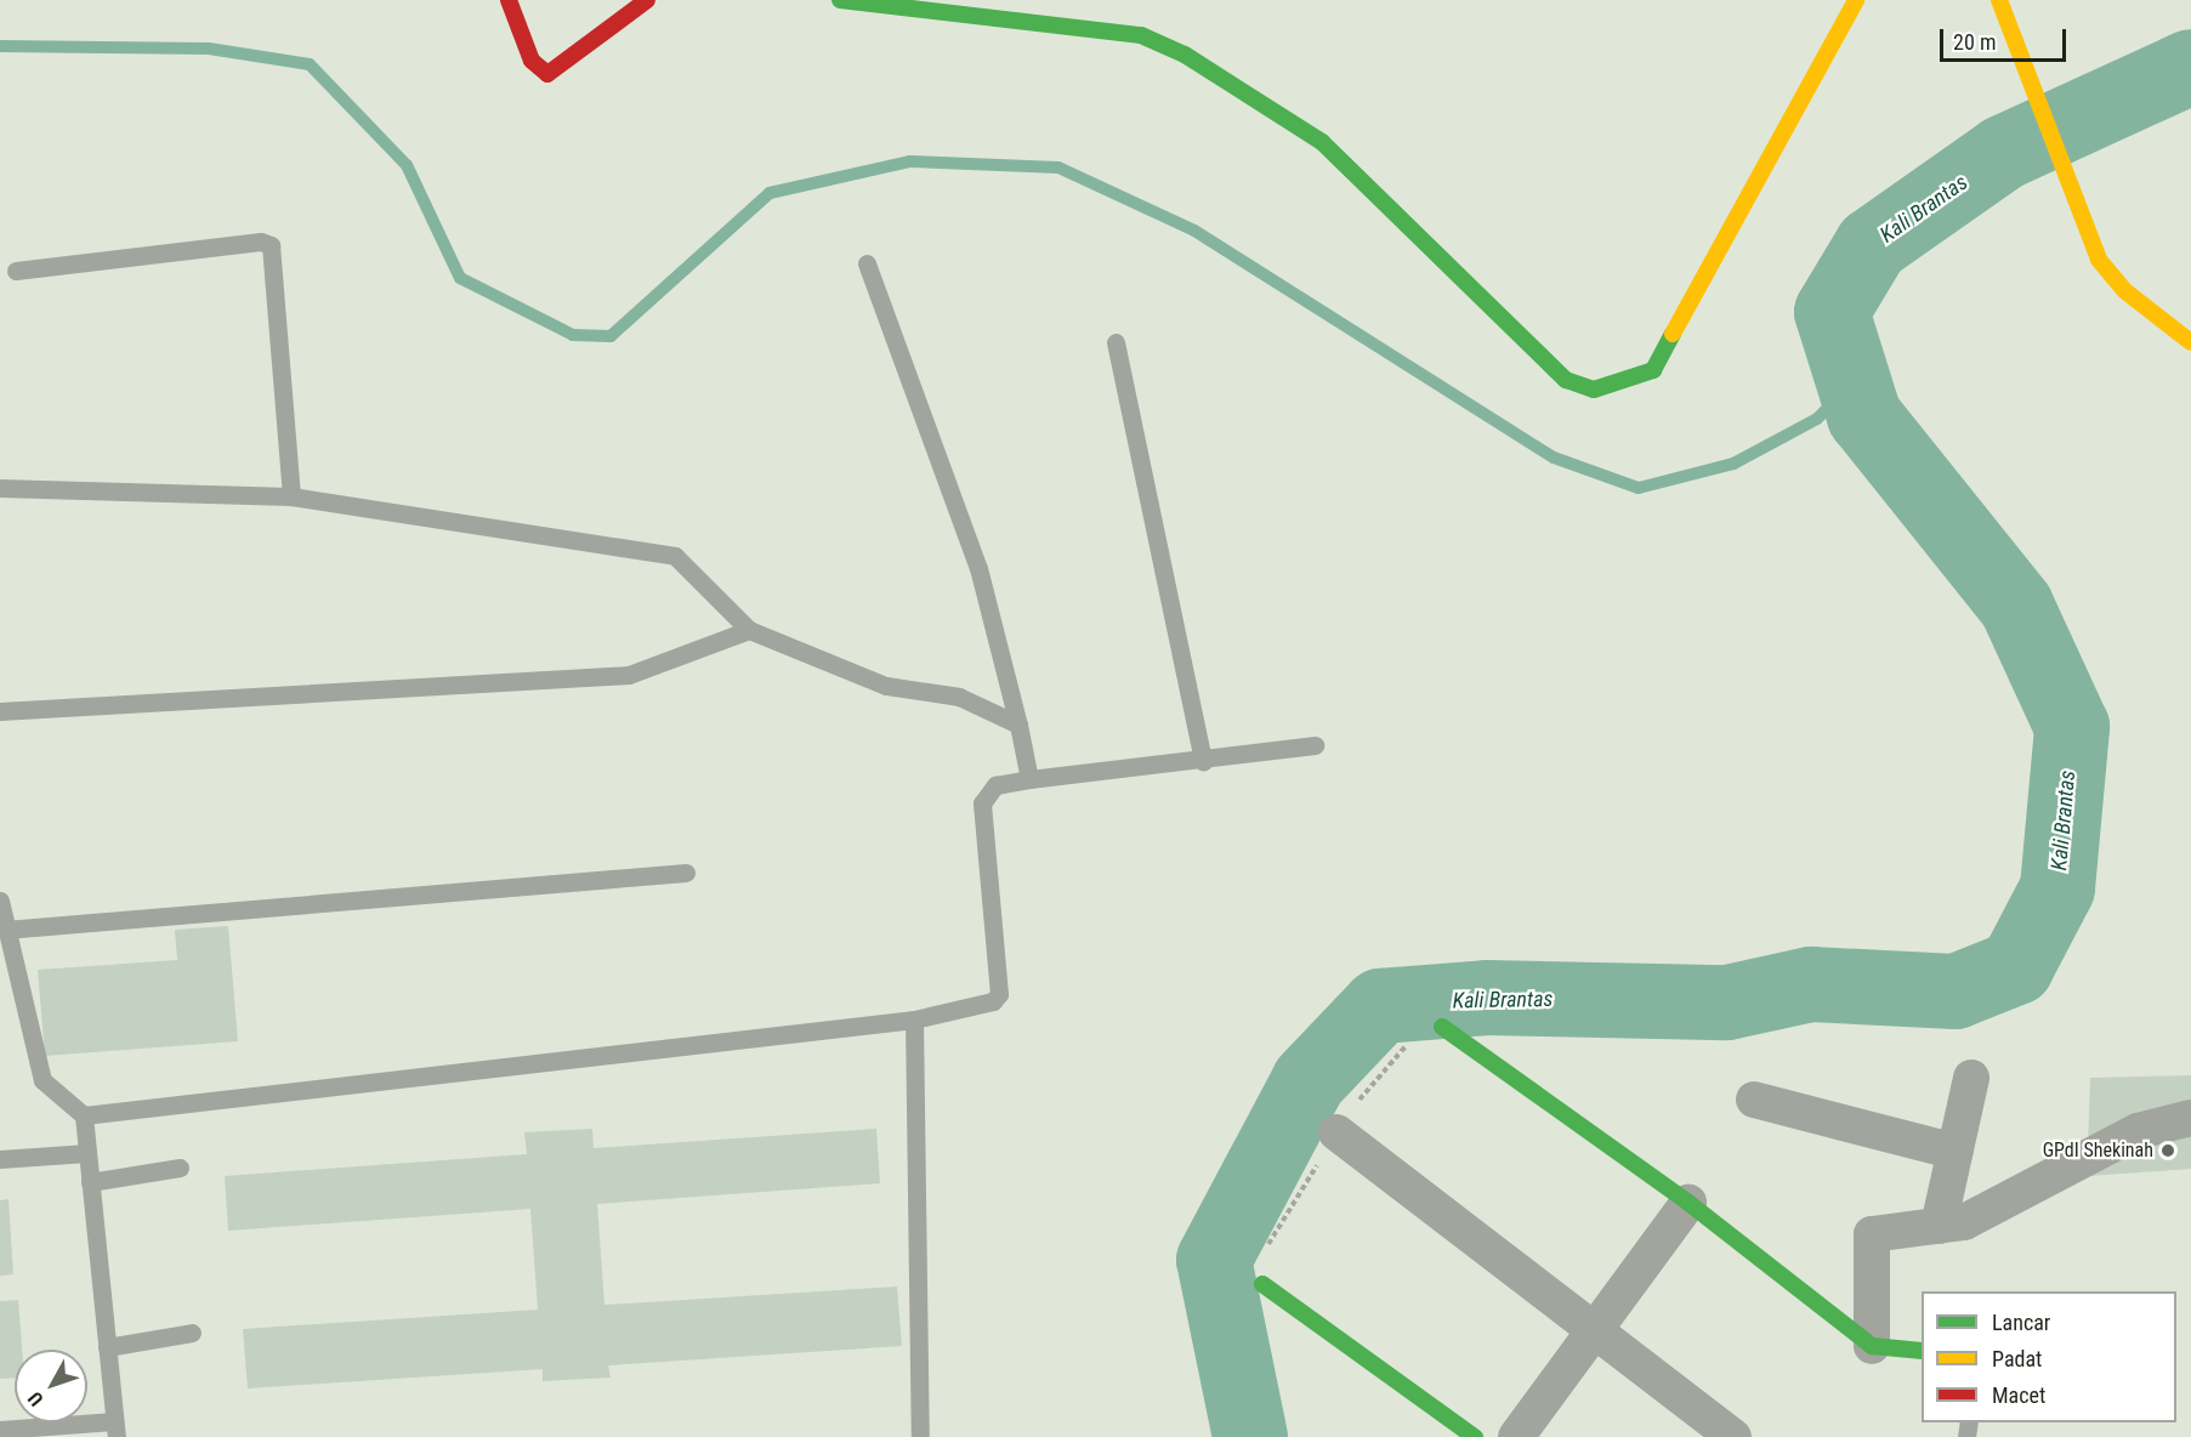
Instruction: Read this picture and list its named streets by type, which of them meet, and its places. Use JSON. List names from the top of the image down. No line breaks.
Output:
{"water":["Kali Brantas"],"places":["GPdI Shekinah"],"legend":["Lancar","Padat","Macet"],"scale_bar":"20 m","north":"bottom left"}
